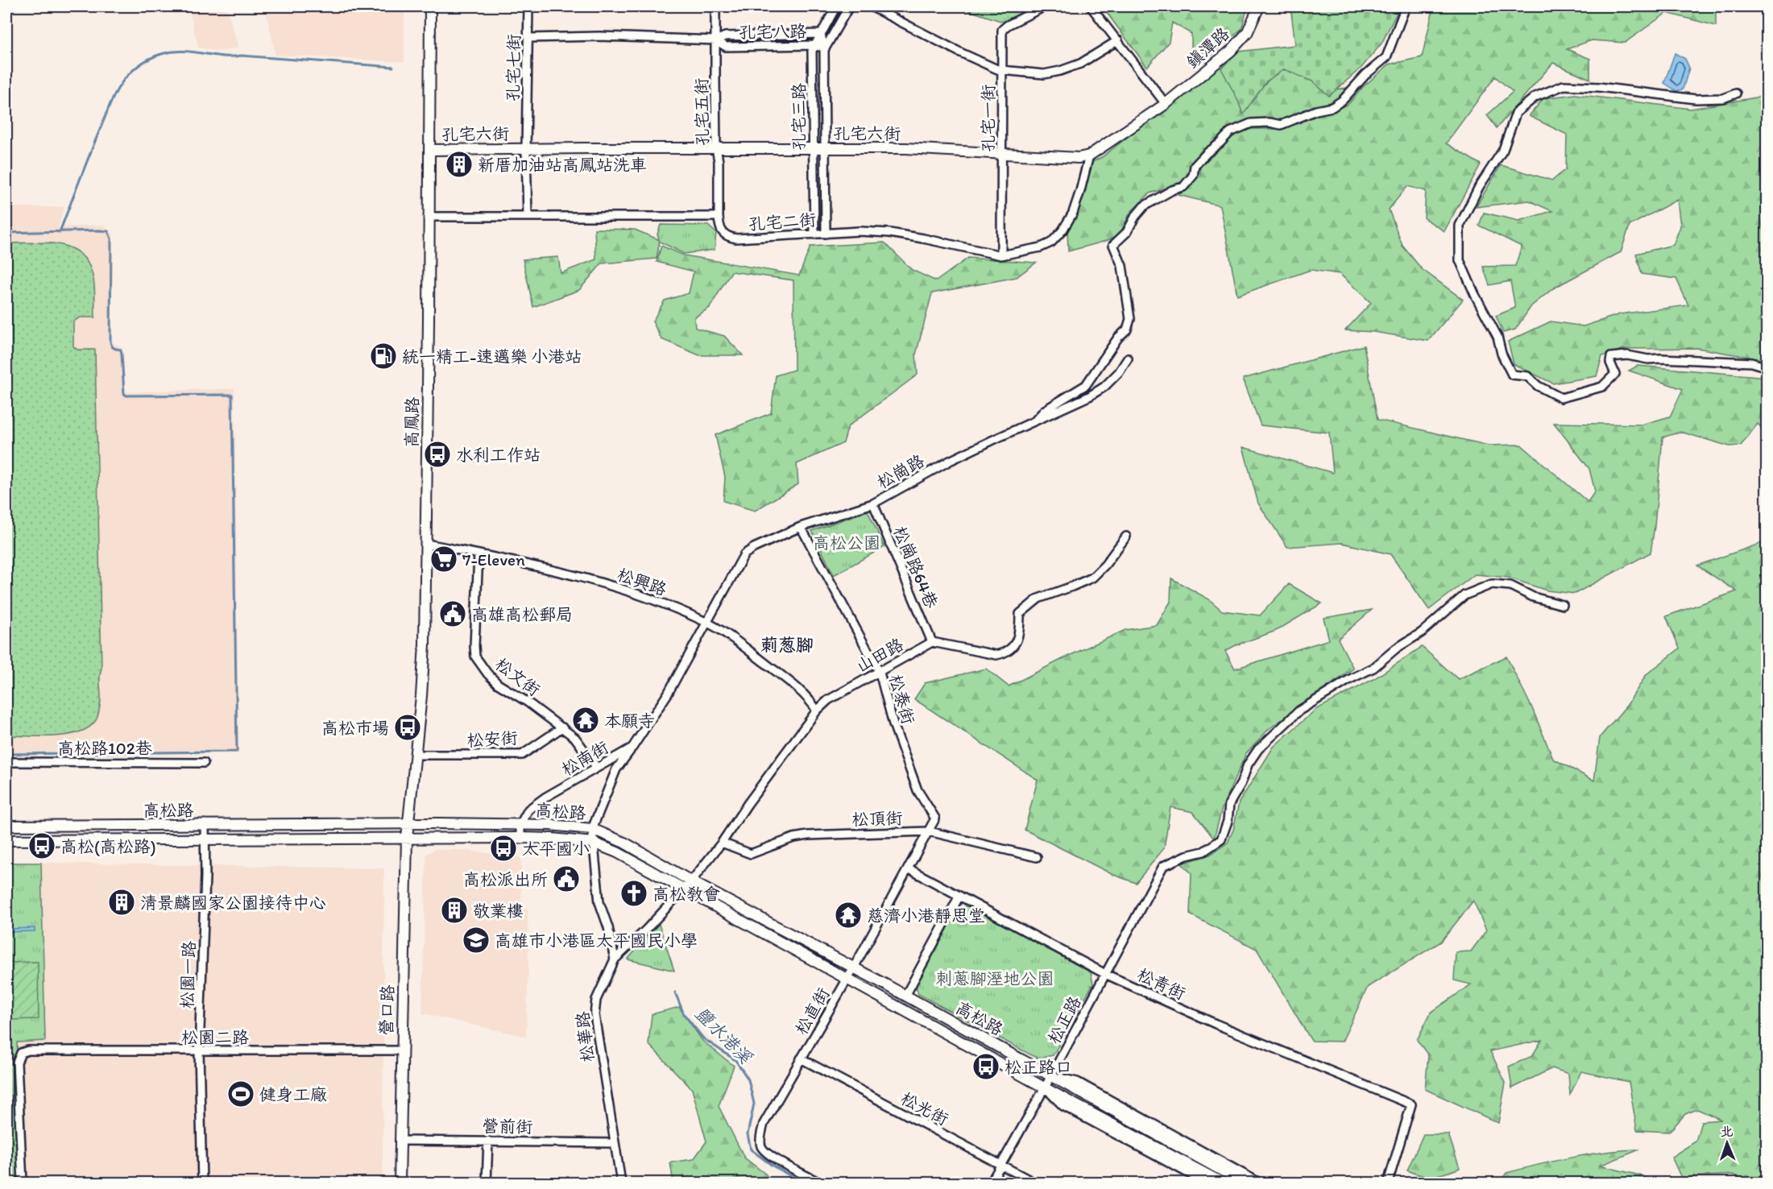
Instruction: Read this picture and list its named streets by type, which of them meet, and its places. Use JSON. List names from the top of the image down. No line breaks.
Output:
{"streets":{"street":["孔宅八路","鎮潭路","孔宅七街","孔宅五街","孔宅三路","孔宅一街","孔宅六街","孔宅二街","高鳳路","松崗路","松崗路64巷","松興路","山田路","松文街","松泰街","松安街","高松路102巷","松南街","高松路","松頂街","松園一路","松青街","營口路","松直街","松正路","松園二路","松華路","松光街","營前街"]},"crossings":[["孔宅八路","孔宅七街"],["孔宅八路","孔宅五街"],["孔宅八路","孔宅三路"],["孔宅七街","孔宅六街"],["孔宅五街","孔宅六街"],["孔宅五街","孔宅二街"],["孔宅三路","孔宅六街"],["孔宅三路","孔宅二街"],["孔宅一街","孔宅六街"],["孔宅一街","孔宅二街"],["孔宅六街","孔宅二街"],["孔宅六街","高鳳路"],["高鳳路","松興路"],["高鳳路","松安街"],["高鳳路","高松路"],["高鳳路","營口路"],["松崗路","松崗路64巷"],["松崗路","松興路"],["松崗路","松泰街"],["松崗路","松南街"],["松崗路64巷","山田路"],["松興路","山田路"],["松興路","松文街"],["松興路","松南街"],["山田路","松泰街"],["山田路","高松路"],["山田路","松頂街"],["山田路","松華路"],["松文街","松安街"],["松文街","松南街"],["松泰街","松頂街"],["松泰街","松直街"],["松南街","高松路"],["高松路","松園一路"],["高松路","營口路"],["高松路","松直街"],["高松路","松正路"],["高松路","松華路"],["松頂街","松直街"],["松園一路","松園二路"],["松青街","松直街"],["松青街","松正路"],["營口路","松園二路"],["營口路","營前街"],["松直街","松光街"],["松正路","松光街"],["松華路","營前街"]],"districts":["莿葱腳"],"water":["鹽水港溪"],"parks":["高松公園","刺蔥腳溼地公園"],"places":{"building":["新厝加油站高鳳站洗車","清景麟國家公園接待中心","敬業樓"],"fuel station":["統一精工-速邁樂 小港站"],"bus stop":["水利工作站","高松市場","高松(高松路)","太平國小","松正路口"],"supermarket":["7-Eleven"],"public building":["高雄高松郵局","高松派出所"],"temple":["本願寺","慈濟小港靜思堂"],"church":["高松教會"],"school or university":["高雄市小港區太平國民小學"],"sports":["健身工廠"]},"north":"top"}
